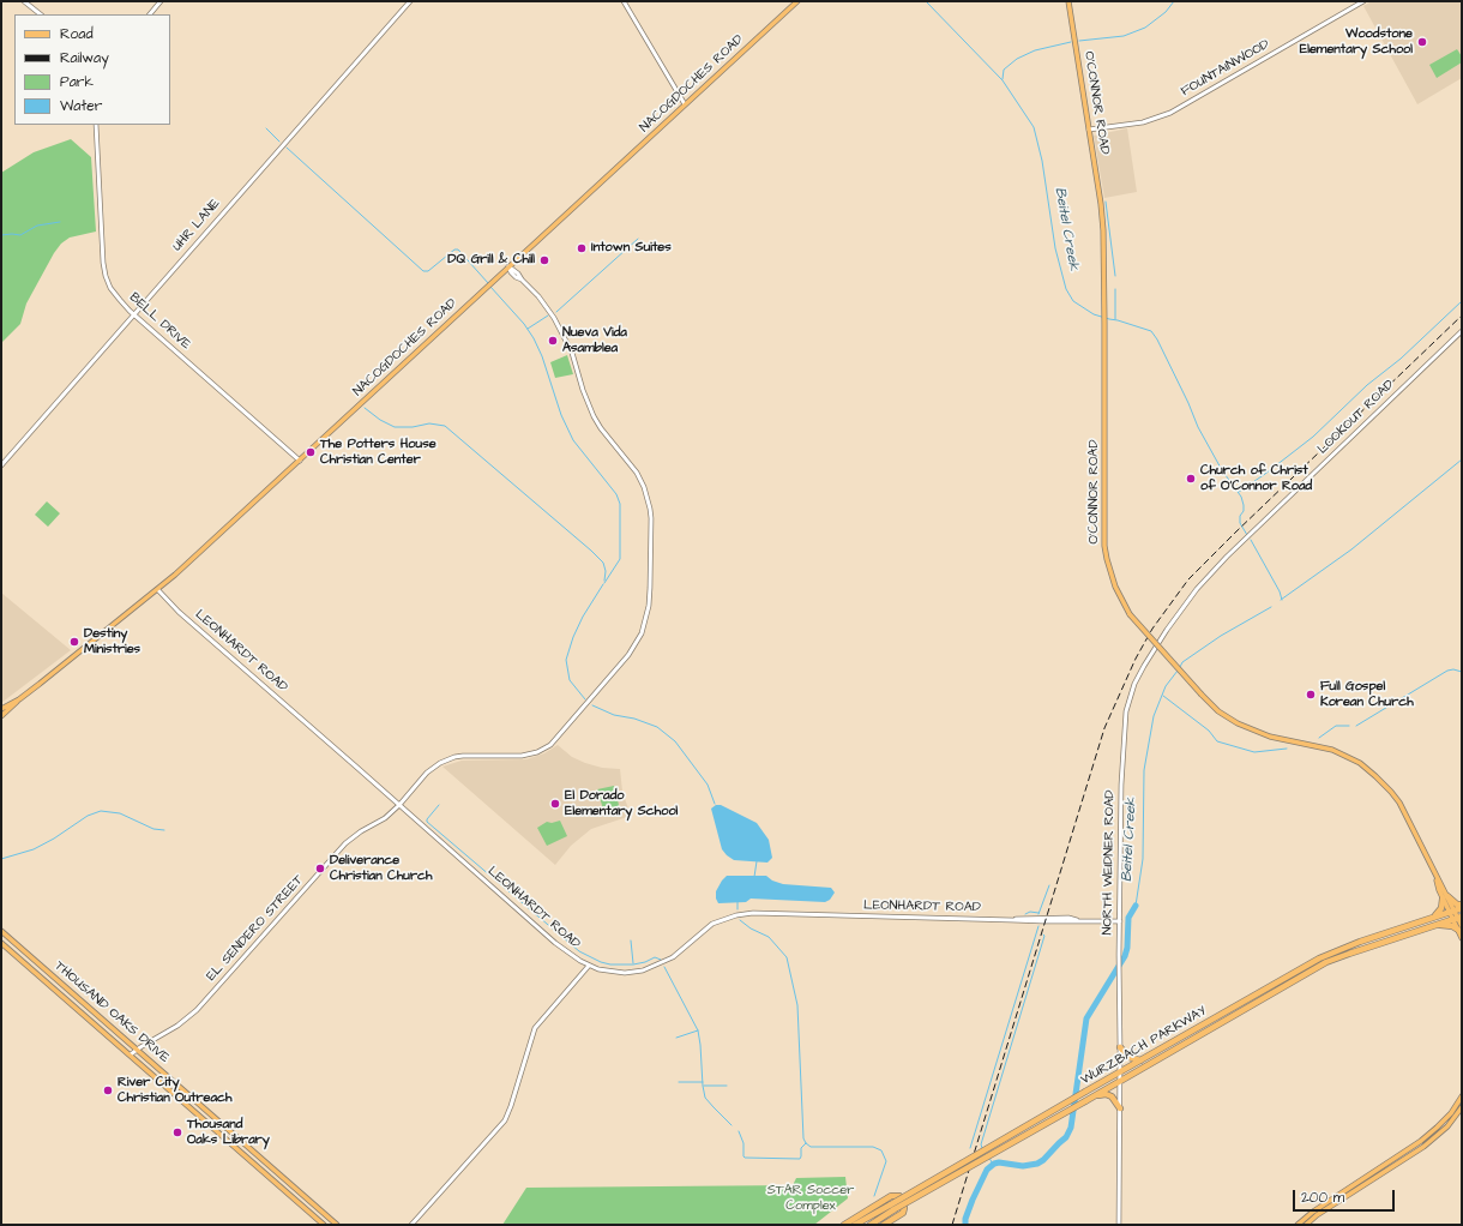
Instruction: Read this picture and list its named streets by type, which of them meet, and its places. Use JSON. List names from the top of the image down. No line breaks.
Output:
{"streets":{"highway":["WURZBACH PARKWAY"],"main road":["NACOGDOCHES ROAD","O'CONNOR ROAD","THOUSAND OAKS DRIVE"],"street":["FOUNTAINWOOD","UHR LANE","BELL DRIVE","LOOKOUT ROAD","LEONHARDT ROAD","NORTH WEIDNER ROAD","EL SENDERO STREET"]},"crossings":[["FOUNTAINWOOD","O'CONNOR ROAD"],["NACOGDOCHES ROAD","BELL DRIVE"],["NACOGDOCHES ROAD","LEONHARDT ROAD"],["NACOGDOCHES ROAD","EL SENDERO STREET"],["O'CONNOR ROAD","WURZBACH PARKWAY"],["UHR LANE","BELL DRIVE"],["LOOKOUT ROAD","NORTH WEIDNER ROAD"],["LEONHARDT ROAD","NORTH WEIDNER ROAD"],["LEONHARDT ROAD","EL SENDERO STREET"],["NORTH WEIDNER ROAD","WURZBACH PARKWAY"],["EL SENDERO STREET","THOUSAND OAKS DRIVE"]],"water":["Beitel Creek"],"parks":["STAR Soccer Complex"],"places":["Woodstone Elementary School","Intown Suites","DQ Grill & Chill","Nueva Vida Asamblea","The Potters House Christian Center","Church of Christ of O'Connor Road","Destiny Ministries","Full Gospel Korean Church","El Dorado Elementary School","Deliverance Christian Church","River City Christian Outreach","Thousand Oaks Library"],"legend":["Road","Railway","Park","Water"],"scale_bar":"200 m"}
